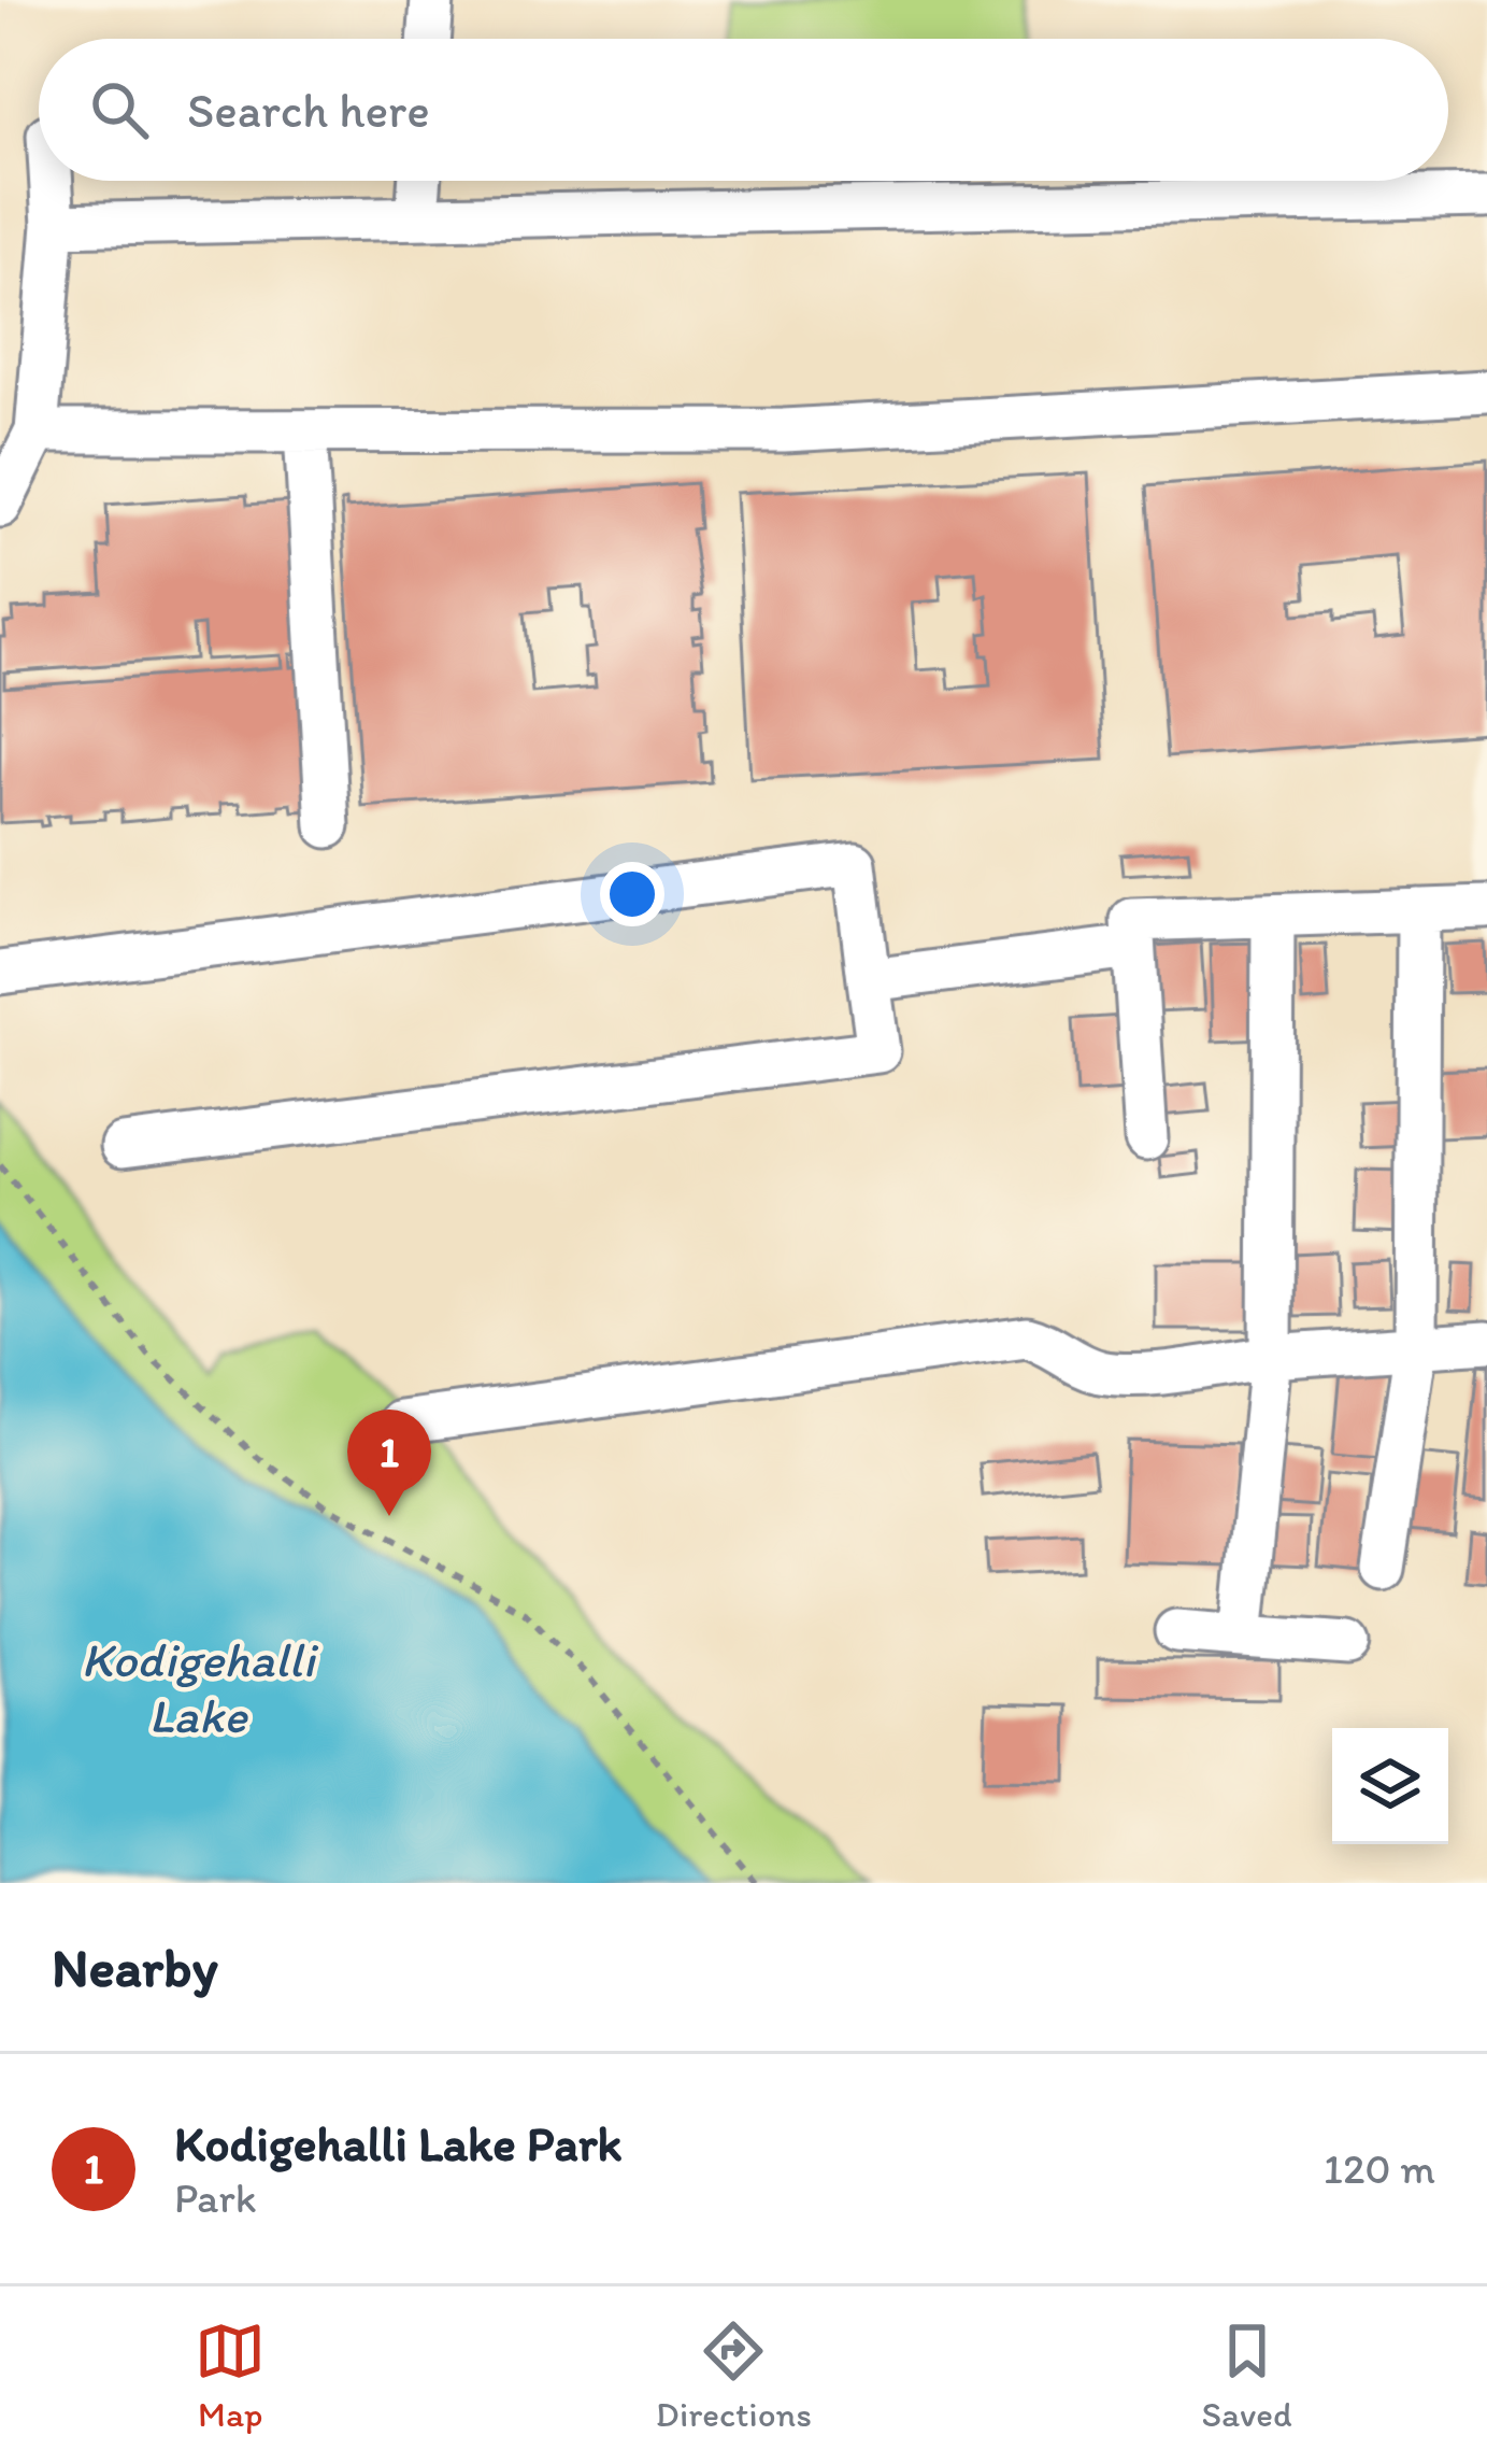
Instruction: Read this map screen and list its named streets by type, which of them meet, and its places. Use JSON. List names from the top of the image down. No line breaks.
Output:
{"water":["Kodigehalli Lake"],"page":{"search":"Search here","pins":"1","heading":"Nearby","list":[{"mark":"1","name":"Kodigehalli Lake Park","note":"Park","value":"120 m"}],"nav":["Map","Directions","Saved"]}}
